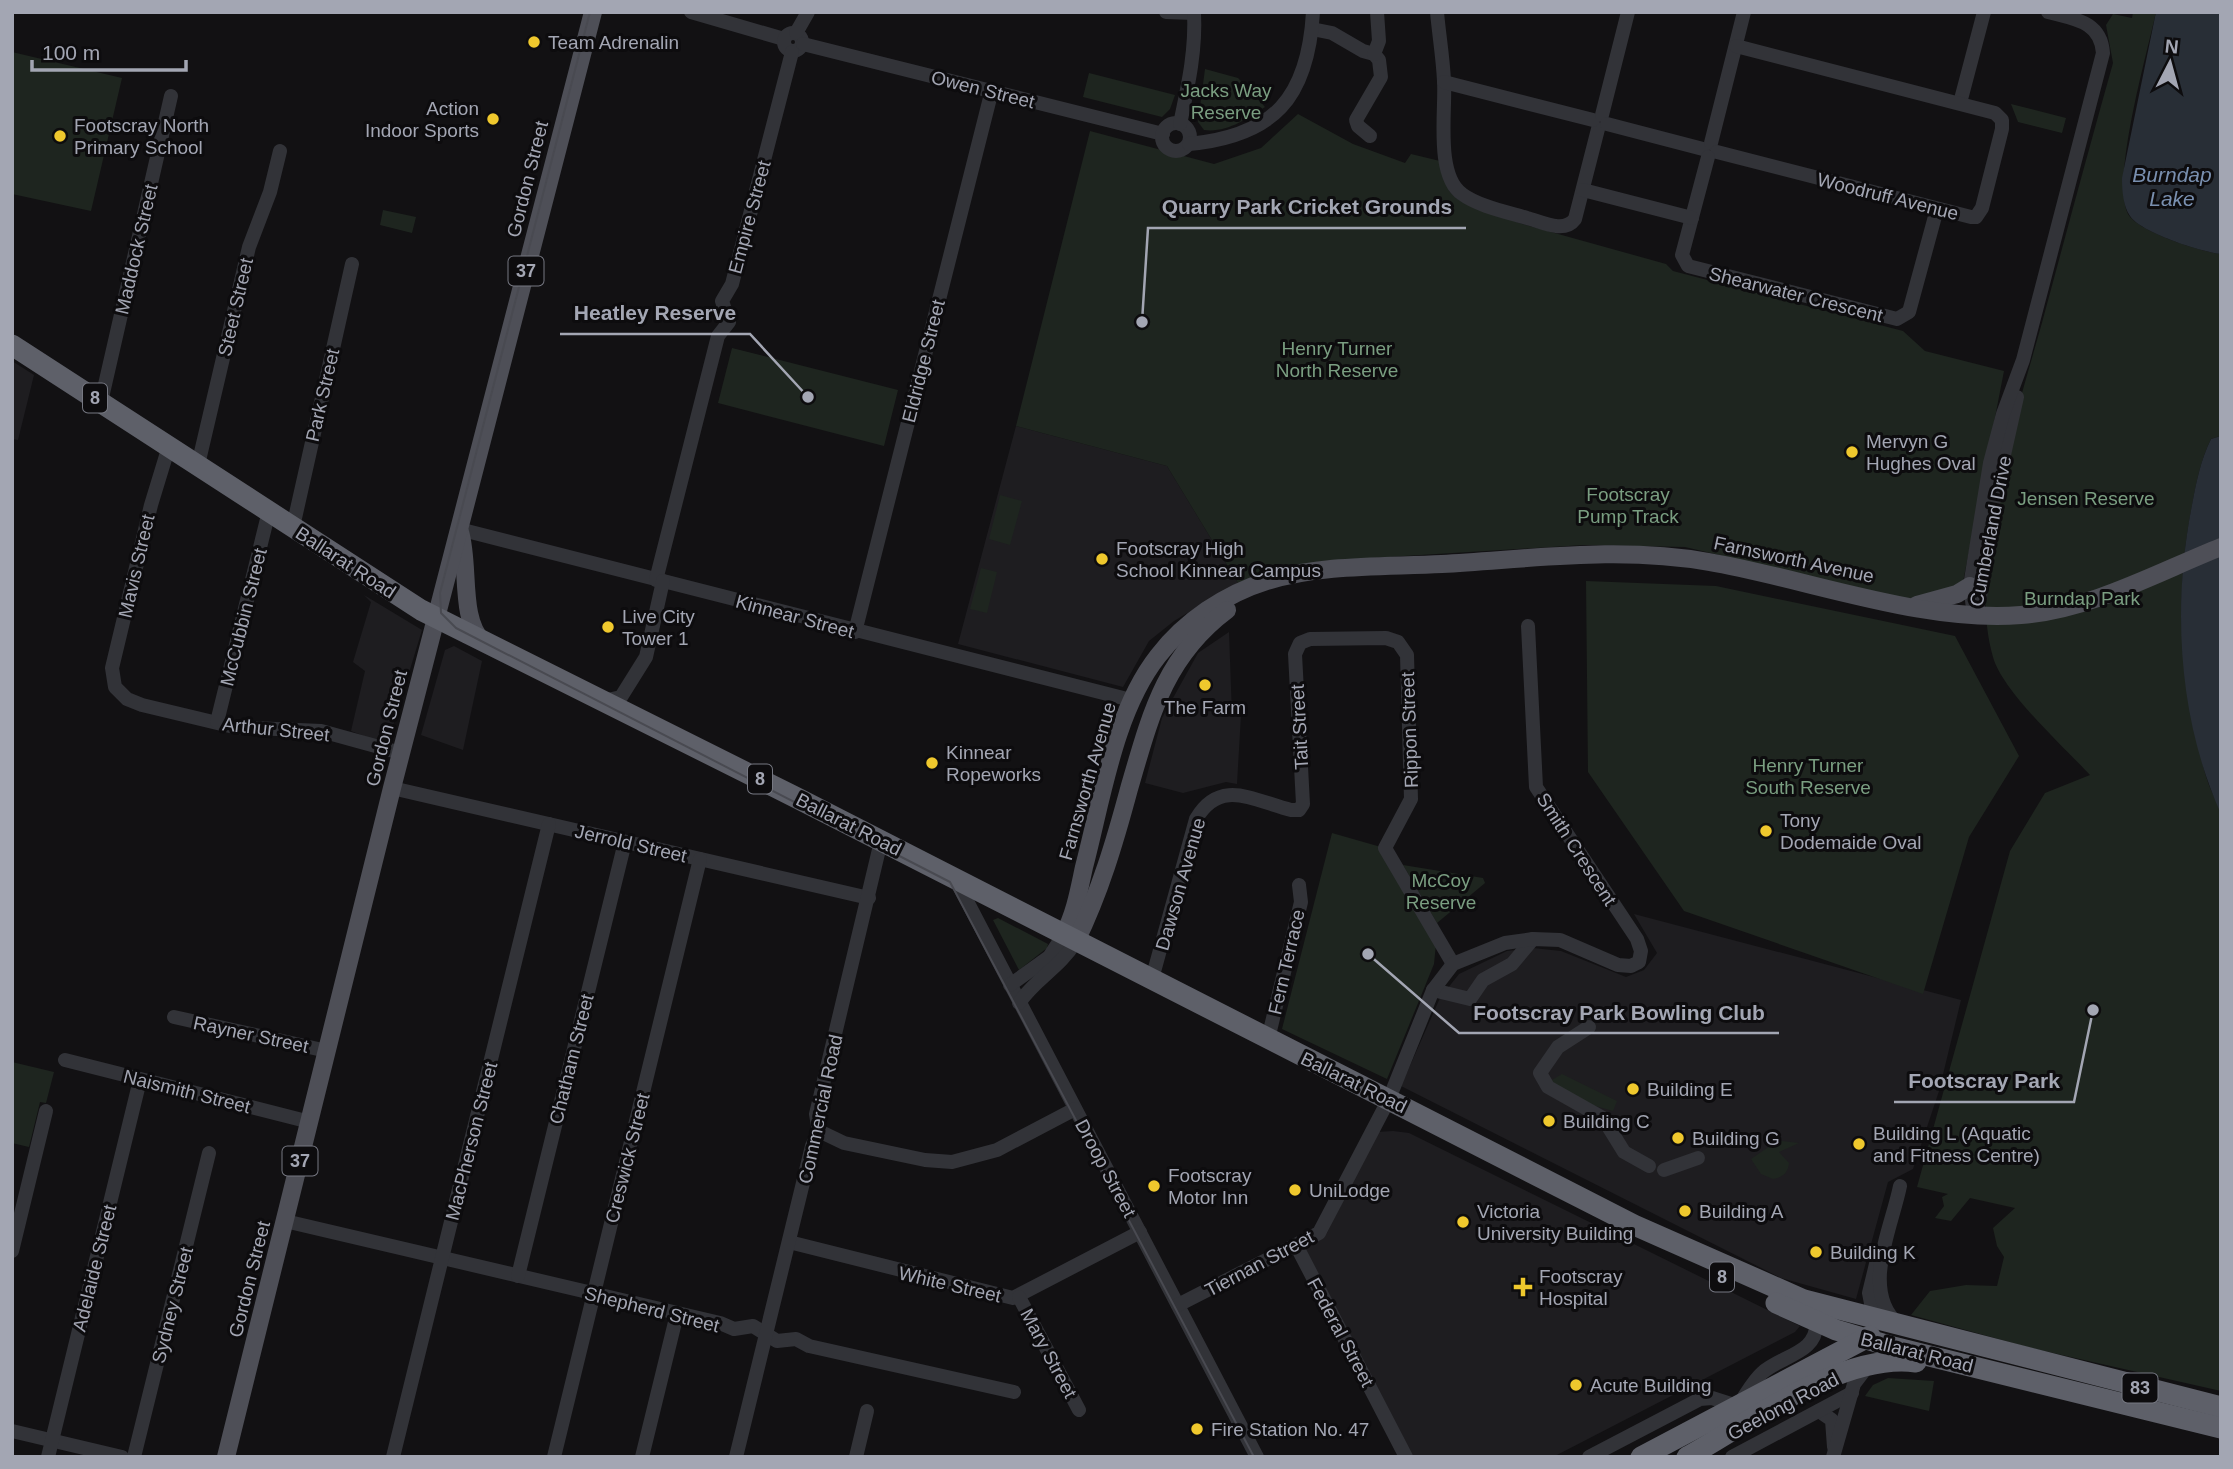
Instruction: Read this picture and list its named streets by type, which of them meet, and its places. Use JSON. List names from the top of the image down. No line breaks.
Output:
{"streets":{"highway":["8","Ballarat Road","83","Geelong Road"],"main road":["Gordon Street","37","Farnsworth Avenue"],"street":["Owen Street","Woodruff Avenue","Empire Street","Maddock Street","Shearwater Crescent","Steet Street","Eldridge Street","Park Street","Cumberland Drive","Mavis Street","Kinnear Street","McCubbin Street","Tait Street","Arthur Street","Rippon Street","Jerrold Street","Smith Crescent","Dawson Avenue","Fern Terrace","Rayner Street","Chatham Street","Naismith Street","Commercial Road","MacPherson Street","Creswick Street","Droop Street","Tiernan Street","Adelaide Street","White Street","Sydney Street","Shepherd Street","Federal Street","Mary Street"]},"crossings":[["Owen Street","Empire Street"],["Owen Street","Eldridge Street"],["Gordon Street","Ballarat Road"],["Gordon Street","Kinnear Street"],["Gordon Street","Arthur Street"],["Gordon Street","Jerrold Street"],["Gordon Street","Rayner Street"],["Gordon Street","Naismith Street"],["Gordon Street","Shepherd Street"],["Woodruff Avenue","Shearwater Crescent"],["Empire Street","Kinnear Street"],["Maddock Street","Ballarat Road"],["Steet Street","Ballarat Road"],["Eldridge Street","Kinnear Street"],["Park Street","Ballarat Road"],["Cumberland Drive","Farnsworth Avenue"],["Farnsworth Avenue","Ballarat Road"],["Farnsworth Avenue","Kinnear Street"],["Farnsworth Avenue","Droop Street"],["Ballarat Road","Mavis Street"],["Ballarat Road","McCubbin Street"],["Ballarat Road","Dawson Avenue"],["Ballarat Road","Fern Terrace"],["Ballarat Road","Commercial Road"],["Ballarat Road","Droop Street"],["Ballarat Road","Tiernan Street"],["Ballarat Road","Geelong Road"],["Mavis Street","Arthur Street"],["McCubbin Street","Arthur Street"],["Tait Street","Rippon Street"],["Tait Street","Dawson Avenue"],["Rippon Street","Tiernan Street"],["Jerrold Street","Chatham Street"],["Jerrold Street","Commercial Road"],["Jerrold Street","MacPherson Street"],["Jerrold Street","Creswick Street"],["Chatham Street","Shepherd Street"],["Naismith Street","Adelaide Street"],["Commercial Road","White Street"],["Commercial Road","Shepherd Street"],["MacPherson Street","Shepherd Street"],["Creswick Street","Shepherd Street"],["Droop Street","Tiernan Street"],["Droop Street","White Street"],["Tiernan Street","Federal Street"],["White Street","Mary Street"]],"water":["Burndap Lake"],"parks":["Jacks Way Reserve","Henry Turner North Reserve","Footscray Pump Track","Jensen Reserve","Burndap Park","Henry Turner South Reserve","McCoy Reserve"],"places":{"other":["Team Adrenalin","Action Indoor Sports","Footscray North Primary School","Quarry Park Cricket Grounds","Heatley Reserve","Mervyn G Hughes Oval","Footscray High School Kinnear Campus","Live City Tower 1","The Farm","Kinnear Ropeworks","Tony Dodemaide Oval","Footscray Park Bowling Club","Footscray Park","Building E","Building C","Building G","Building L (Aquatic and Fitness Centre)","Footscray Motor Inn","UniLodge","Building A","Victoria University Building","Building K","Acute Building","Fire Station No. 47"],"health":["Footscray Hospital"]},"scale_bar":"100 m","north":"top"}
